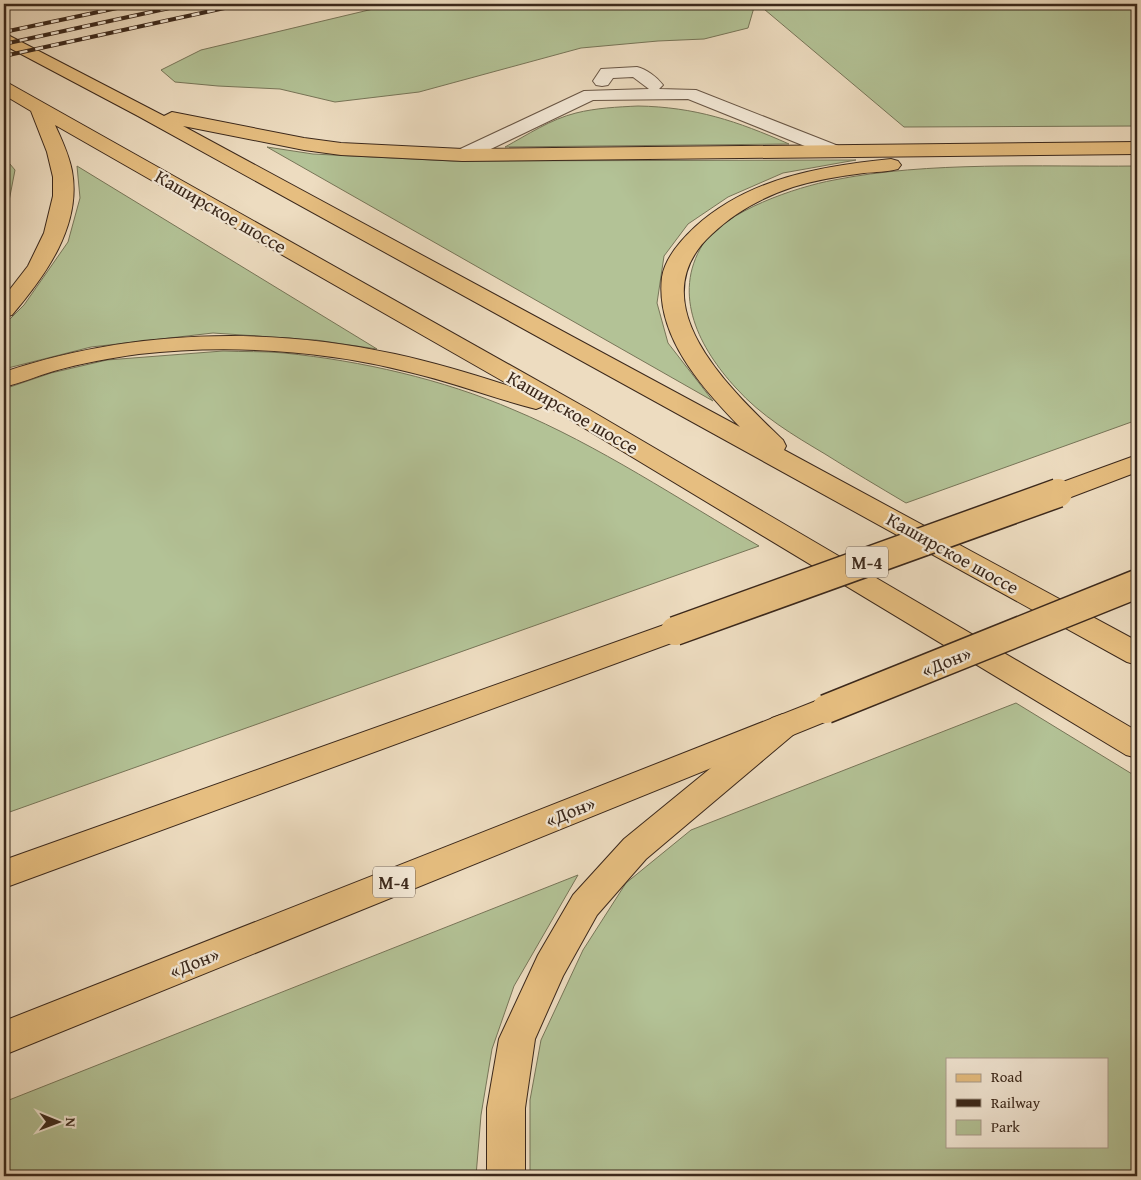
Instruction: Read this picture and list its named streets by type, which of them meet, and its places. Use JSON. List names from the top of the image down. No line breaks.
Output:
{"streets":{"main road":["Каширское шоссе","М-4","«Дон»"]},"legend":["Road","Railway","Park"],"north":"right"}
